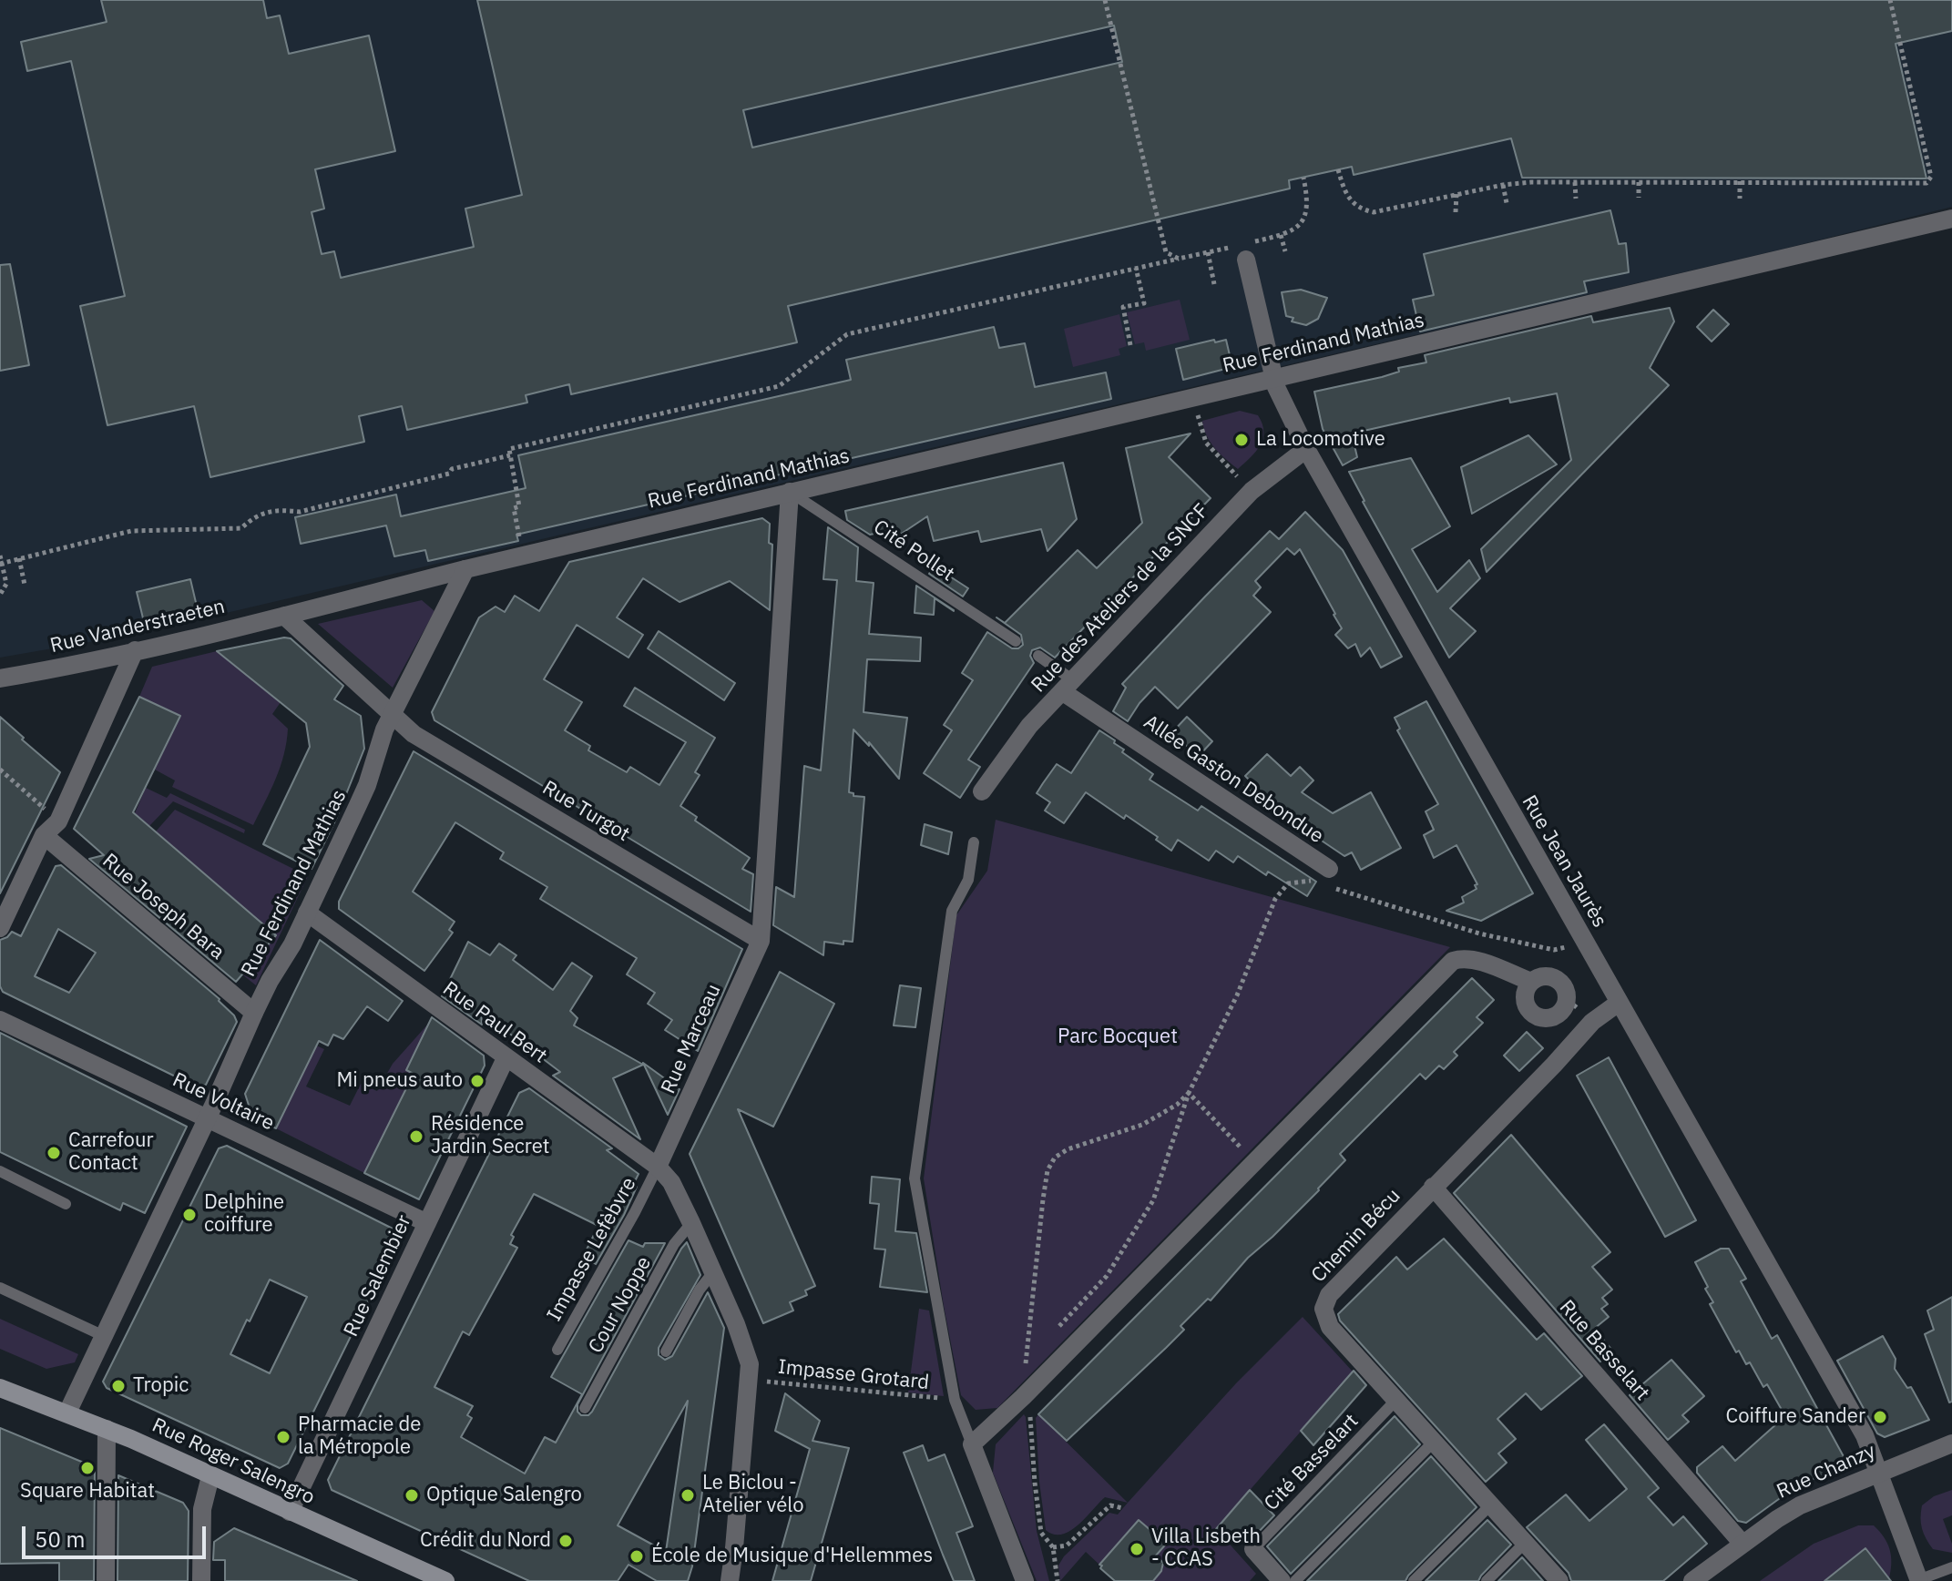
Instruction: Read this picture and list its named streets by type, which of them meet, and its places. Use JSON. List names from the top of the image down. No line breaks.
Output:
{"streets":{"main road":["Rue Roger Salengro"],"street":["Rue Ferdinand Mathias","Rue des Ateliers de la SNCF","Rue Vanderstraeten","Allée Gaston Debondue","Rue Turgot","Rue Jean Jaurès","Rue Joseph Bara","Rue Paul Bert","Rue Marceau","Rue Voltaire","Chemin Bécu","Rue Salembier","Rue Basselart","Rue Chanzy"],"lane":["Cité Pollet","Impasse Lefèbvre","Cour Noppe","Cité Basselart"],"path":["Impasse Grotard"]},"crossings":[["Rue Ferdinand Mathias","Cité Pollet"],["Rue Ferdinand Mathias","Rue Vanderstraeten"],["Rue Ferdinand Mathias","Rue Turgot"],["Rue Ferdinand Mathias","Rue Jean Jaurès"],["Rue Ferdinand Mathias","Rue Joseph Bara"],["Rue Ferdinand Mathias","Rue Paul Bert"],["Rue Ferdinand Mathias","Rue Marceau"],["Rue Ferdinand Mathias","Rue Voltaire"],["Rue Ferdinand Mathias","Rue Roger Salengro"],["Cité Pollet","Rue Marceau"],["Rue des Ateliers de la SNCF","Allée Gaston Debondue"],["Rue des Ateliers de la SNCF","Rue Jean Jaurès"],["Rue Vanderstraeten","Rue Turgot"],["Rue Turgot","Rue Marceau"],["Rue Jean Jaurès","Chemin Bécu"],["Rue Jean Jaurès","Rue Chanzy"],["Rue Paul Bert","Rue Marceau"],["Rue Paul Bert","Impasse Lefèbvre"],["Rue Paul Bert","Rue Salembier"],["Rue Marceau","Impasse Lefèbvre"],["Rue Voltaire","Rue Salembier"],["Chemin Bécu","Rue Basselart"],["Chemin Bécu","Cité Basselart"],["Rue Salembier","Rue Roger Salengro"],["Rue Basselart","Rue Chanzy"]],"parks":["Parc Bocquet"],"places":["La Locomotive","Mi pneus auto","Résidence Jardin Secret","Carrefour Contact","Delphine coiffure","Tropic","Coiffure Sander","Pharmacie de la Métropole","Square Habitat","Optique Salengro","Le Biclou - Atelier vélo","Crédit du Nord","Villa Lisbeth - CCAS","École de Musique d'Hellemmes"],"scale_bar":"50 m"}
